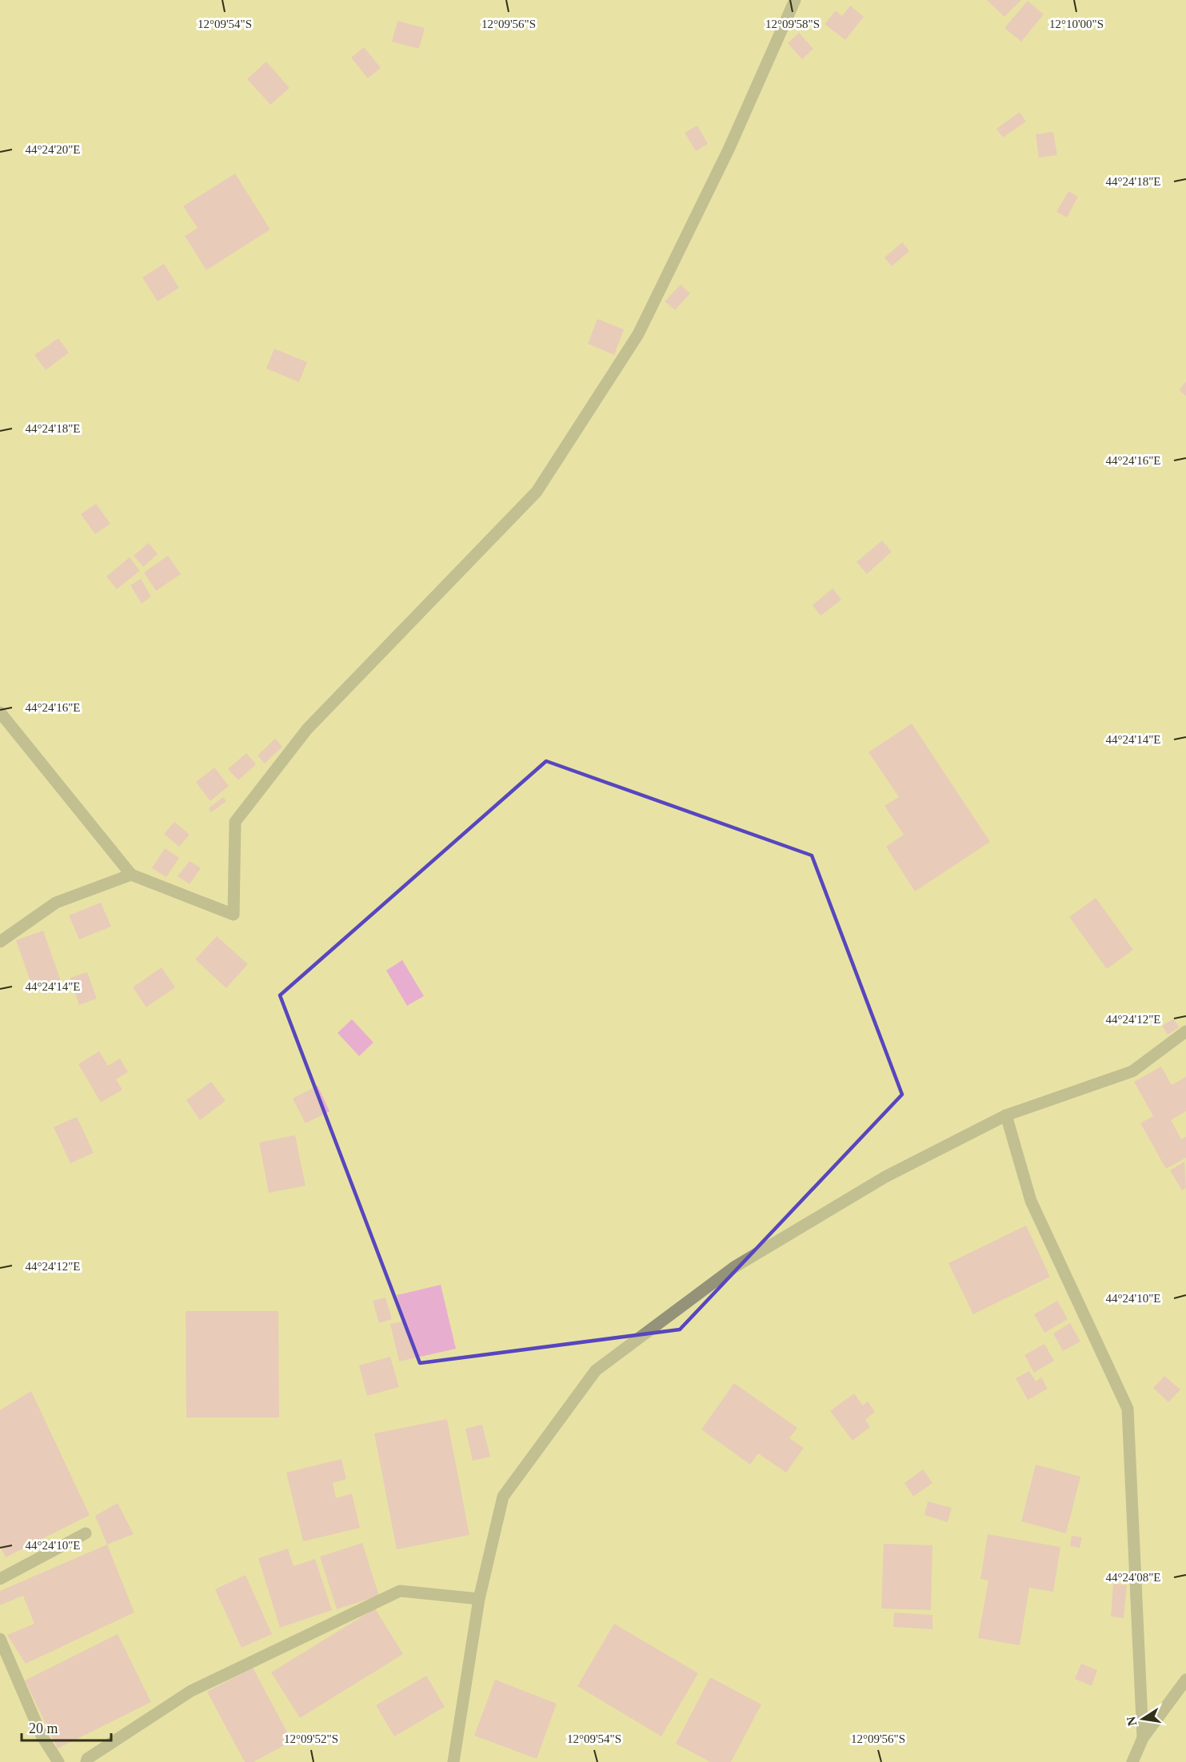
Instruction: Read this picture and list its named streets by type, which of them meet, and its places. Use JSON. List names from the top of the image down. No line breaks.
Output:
{"scale_bar":"20 m","north":"left","coordinates":["12°09'54\"S","12°09'56\"S","12°09'58\"S","12°10'00\"S","44°24'20\"E","44°24'18\"E","44°24'16\"E","44°24'14\"E","44°24'12\"E","44°24'10\"E","44°24'08\"E","12°09'52\"S"]}
